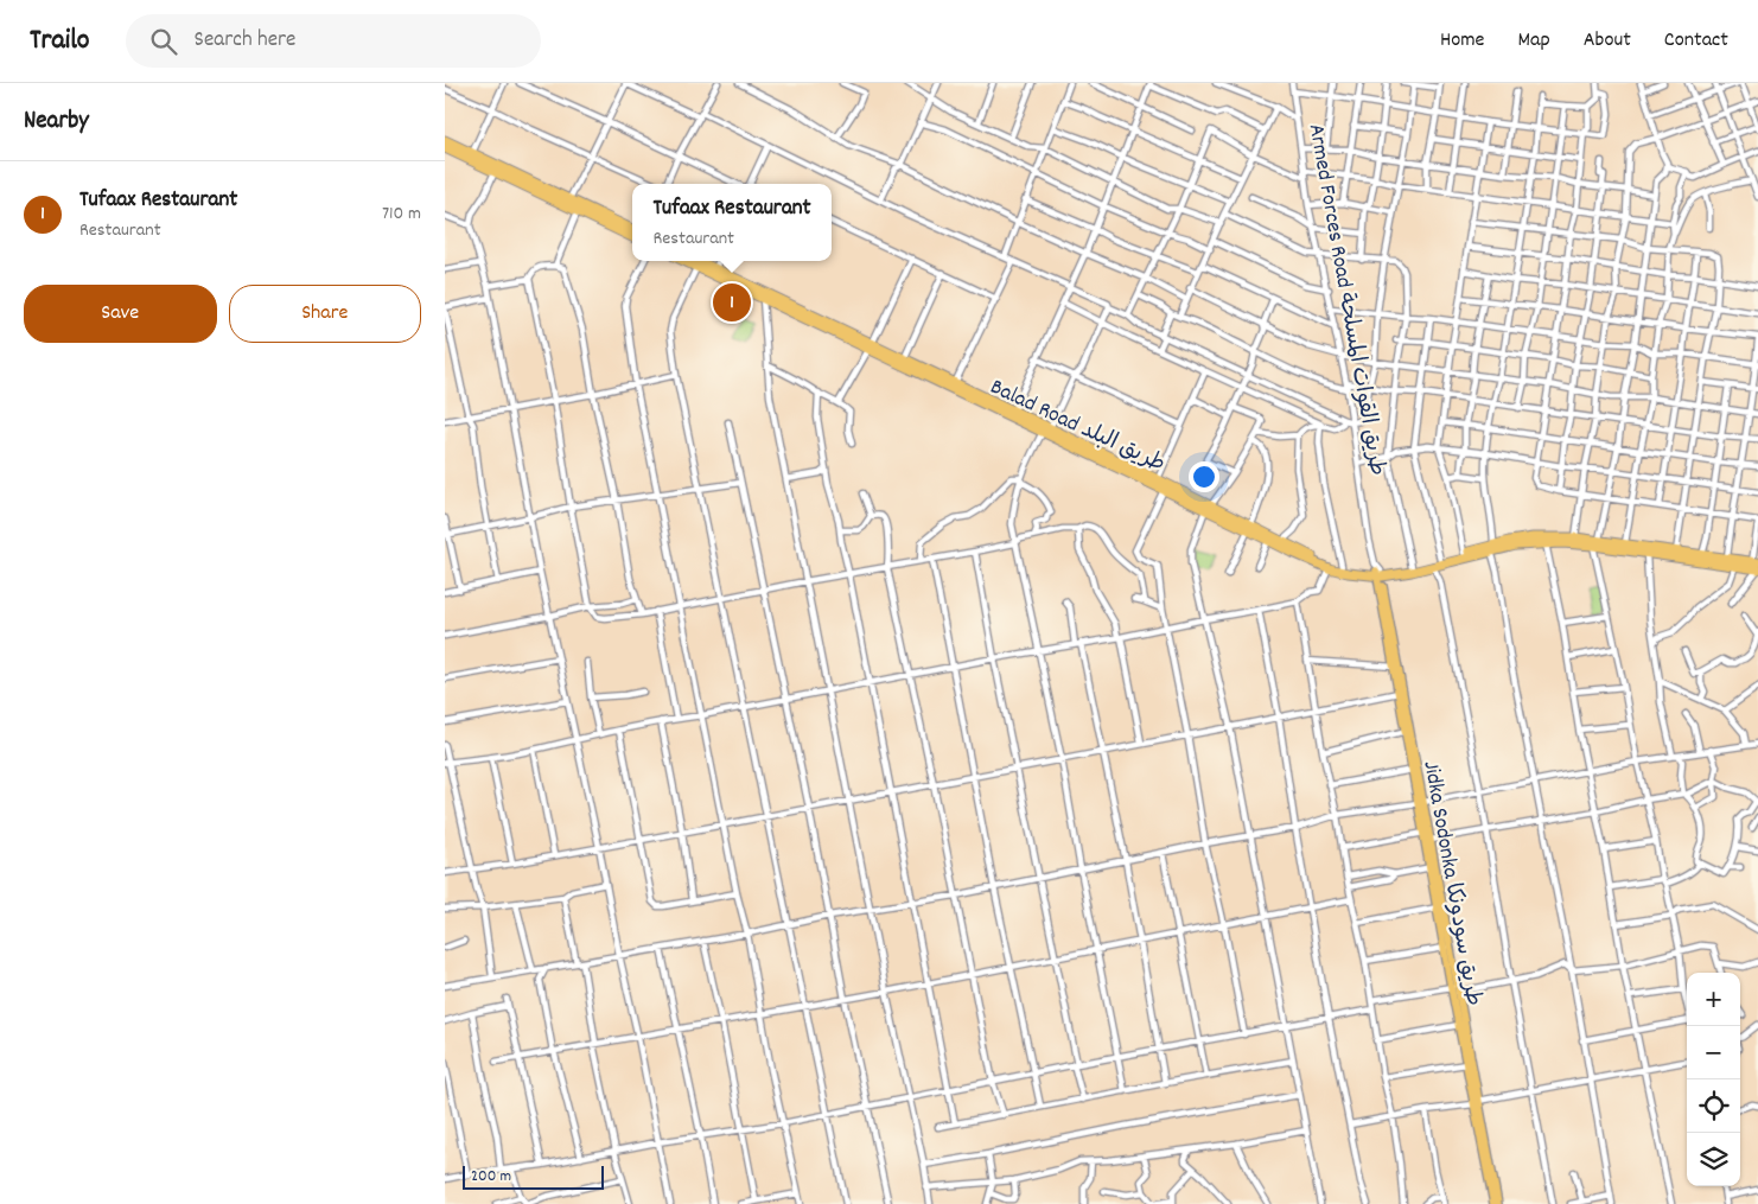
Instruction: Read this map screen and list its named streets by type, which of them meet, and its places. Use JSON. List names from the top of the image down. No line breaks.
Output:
{"streets":{"highway":["Balad Road طريق البلد"],"main road":["Jidka Sodonka طريق سودونكا"],"street":["Armed Forces Road طريق القوات المسلحة"]},"crossings":[["Armed Forces Road طريق القوات المسلحة","Balad Road طريق البلد"],["Armed Forces Road طريق القوات المسلحة","Jidka Sodonka طريق سودونكا"],["Balad Road طريق البلد","Jidka Sodonka طريق سودونكا"]],"scale_bar":"200 m","page":{"header":"Trailo","search":"Search here","nav":["Home","Map","About","Contact"],"heading":"Nearby","list":[{"mark":"1","name":"Tufaax Restaurant","note":"Restaurant","value":"710 m"}],"popup":["Tufaax Restaurant","Restaurant"],"buttons":["Save","Share"],"pins":"1","map_buttons":["+","−"],"scale":"200 m"}}
